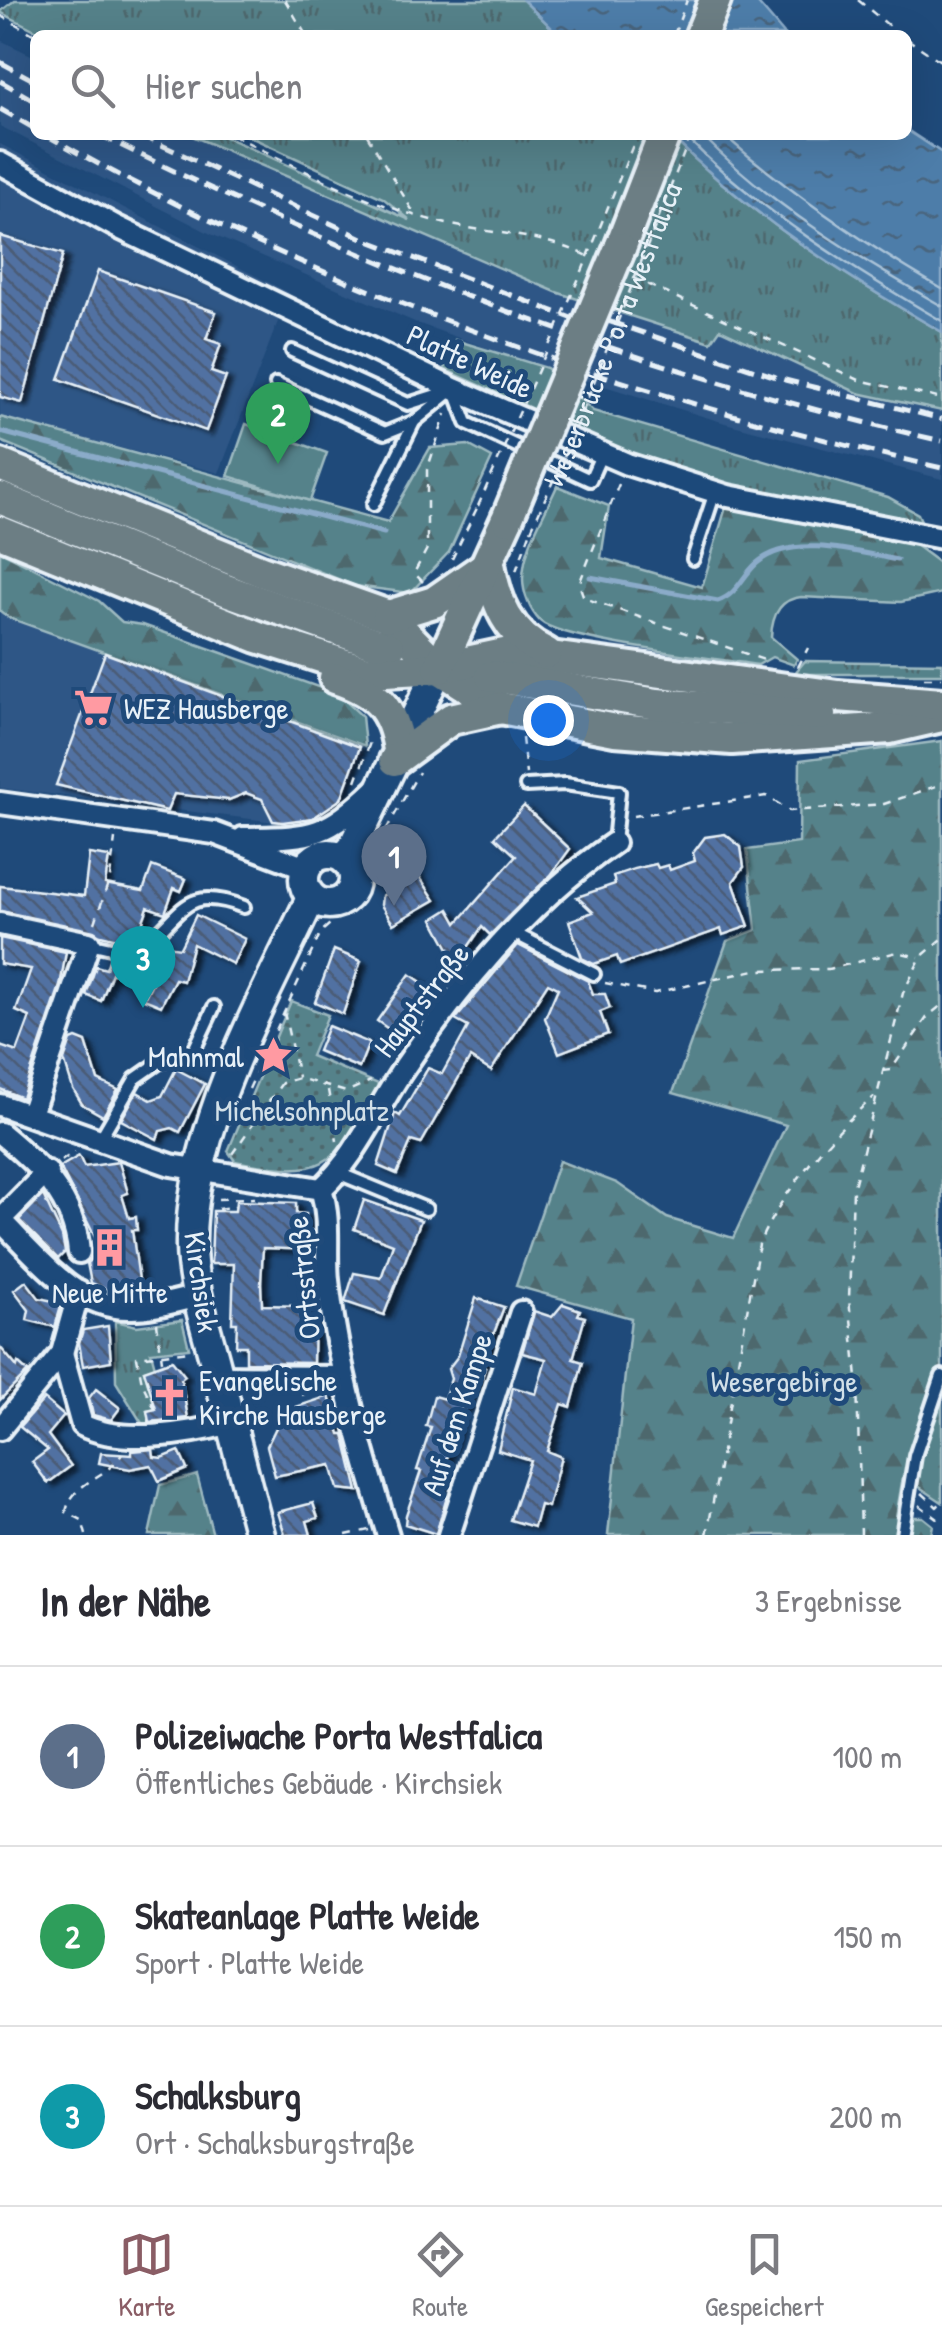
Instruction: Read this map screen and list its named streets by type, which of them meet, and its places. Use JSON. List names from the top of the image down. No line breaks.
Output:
{"streets":{"main road":["Weserbrücke Porta Westfalica","Kirchsiek"],"street":["Platte Weide","Hauptstraße","Ortsstraße","Auf dem Kampe"]},"crossings":[["Hauptstraße","Ortsstraße"]],"parks":["Michelsohnplatz","Wesergebirge"],"places":{"supermarket":["WEZ Hausberge"],"place":["Mahnmal"],"building":["Neue Mitte"],"church":["Evangelische Kirche Hausberge"]},"page":{"search":"Hier suchen","pins":["2","1","3"],"heading":["In der Nähe","3 Ergebnisse"],"list":[{"mark":"1","name":"Polizeiwache Porta Westfalica","note":"Öffentliches Gebäude · Kirchsiek","value":"100 m"},{"mark":"2","name":"Skateanlage Platte Weide","note":"Sport · Platte Weide","value":"150 m"},{"mark":"3","name":"Schalksburg","note":"Ort · Schalksburgstraße","value":"200 m"}],"nav":["Karte","Route","Gespeichert"]}}
